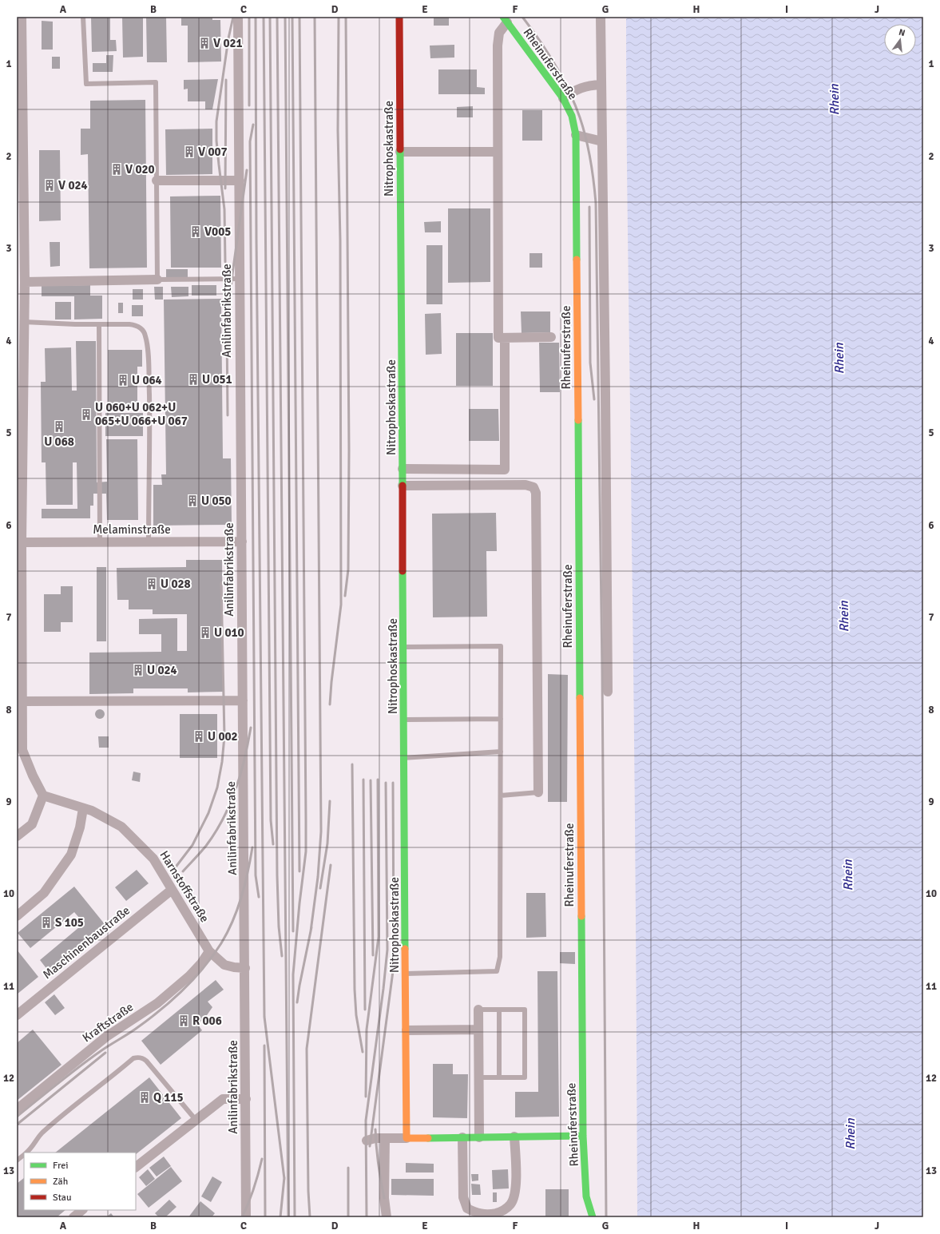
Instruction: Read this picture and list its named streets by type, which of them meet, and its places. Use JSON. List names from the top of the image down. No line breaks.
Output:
{"streets":{"street":["Rheinuferstraße","Nitrophoskastraße","Anilinfabrikstraße","Melaminstraße","Harnstoffstraße","Maschinenbaustraße","Kraftstraße"]},"crossings":[["Anilinfabrikstraße","Melaminstraße"],["Anilinfabrikstraße","Harnstoffstraße"],["Harnstoffstraße","Maschinenbaustraße"],["Harnstoffstraße","Kraftstraße"]],"water":["Rhein"],"places":{"building":["V 021","V 007","V 020","V 024","V005","U 051","U 064","U 060+U 062+U 065+U 066+U 067","U 068","U 050","U 028","U 010","U 024","U 002","S 105","R 006","Q 115"]},"legend":["Frei","Zäh","Stau"],"north":"top","grid":{"columns":["A","B","C","D","E","F","G","H","I","J"],"rows":["1","2","3","4","5","6","7","8","9","10","11","12","13"]}}
